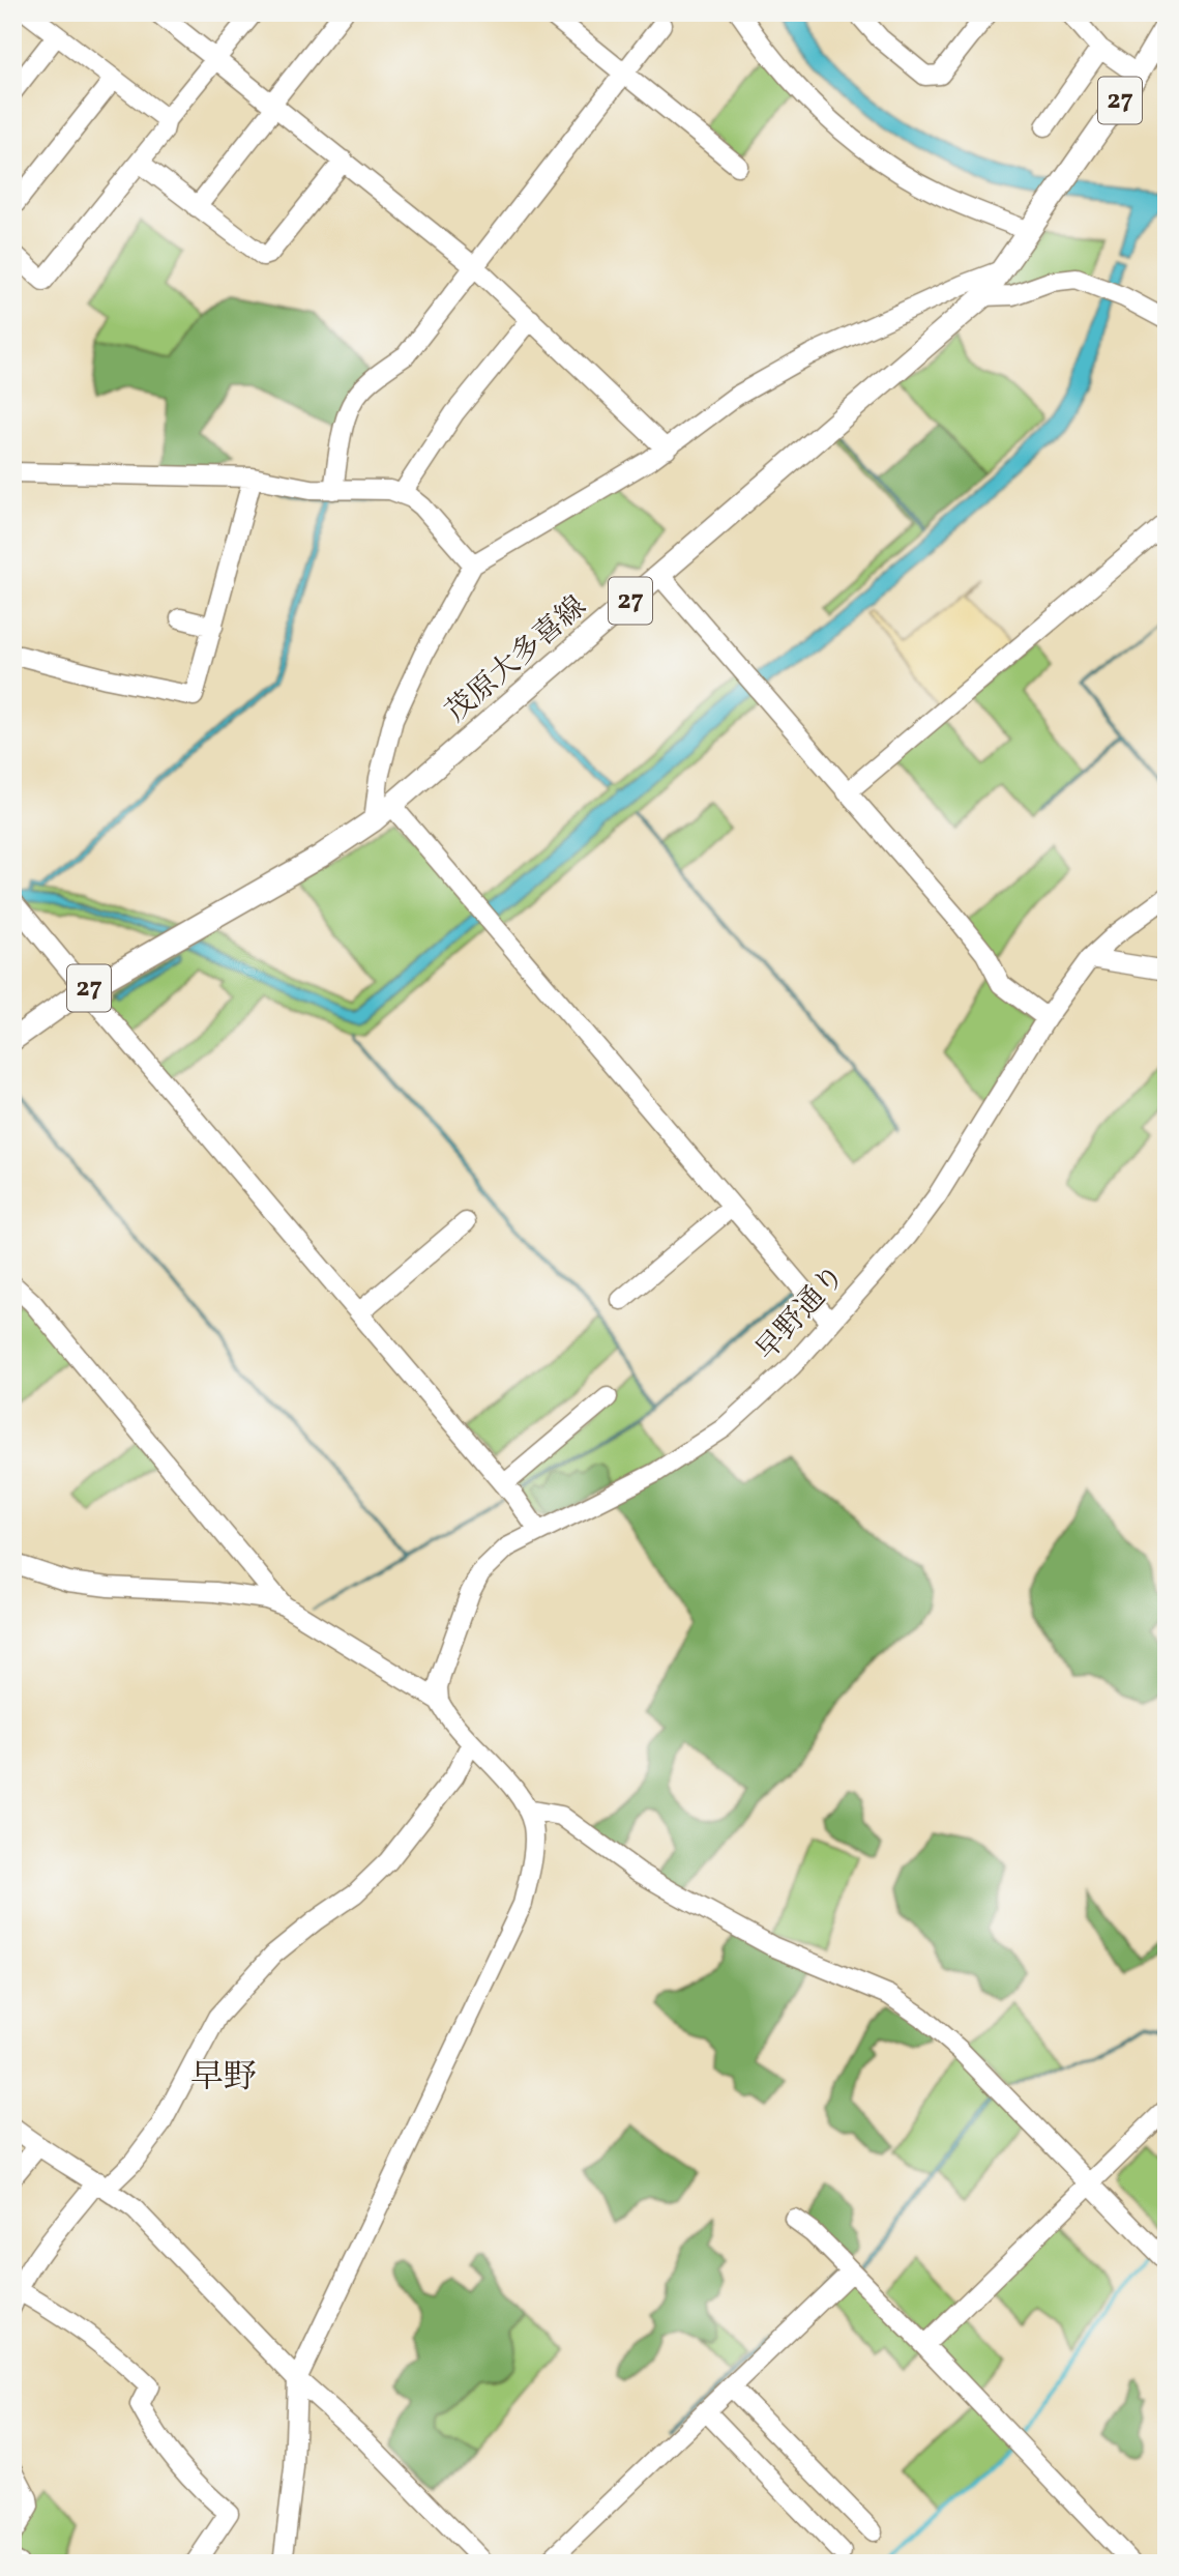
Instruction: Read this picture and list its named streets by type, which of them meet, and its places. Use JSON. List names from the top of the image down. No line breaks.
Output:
{"streets":{"main road":["27","茂原大多喜線"],"street":["早野通り"]},"crossings":[["27","茂原大多喜線"]],"districts":["早野"]}
